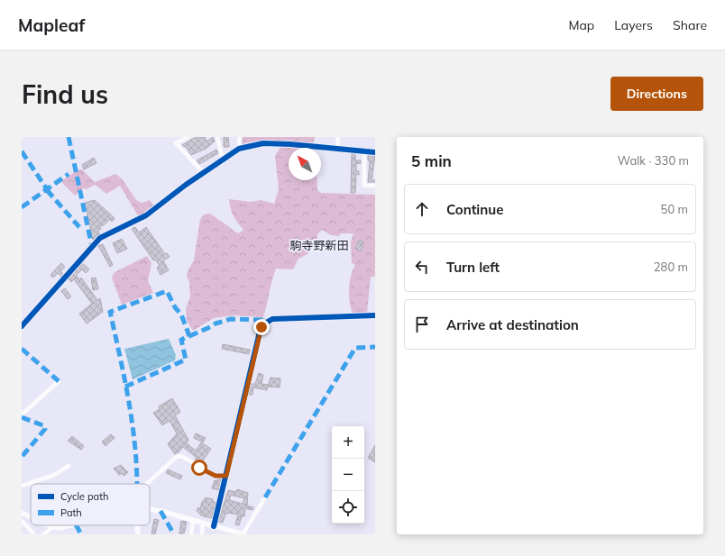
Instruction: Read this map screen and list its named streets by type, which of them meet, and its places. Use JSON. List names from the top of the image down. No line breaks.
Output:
{"districts":["駒寺野新田"],"legend":["Cycle path","Path"],"north":"top left","page":{"header":"Mapleaf","nav":["Map","Layers","Share"],"buttons":"Directions","title":"Find us","heading":["5 min","Walk · 330 m"],"list":[["Continue","50 m"],["Turn left","280 m"],"Arrive at destination"],"map_buttons":["+","−"]}}
